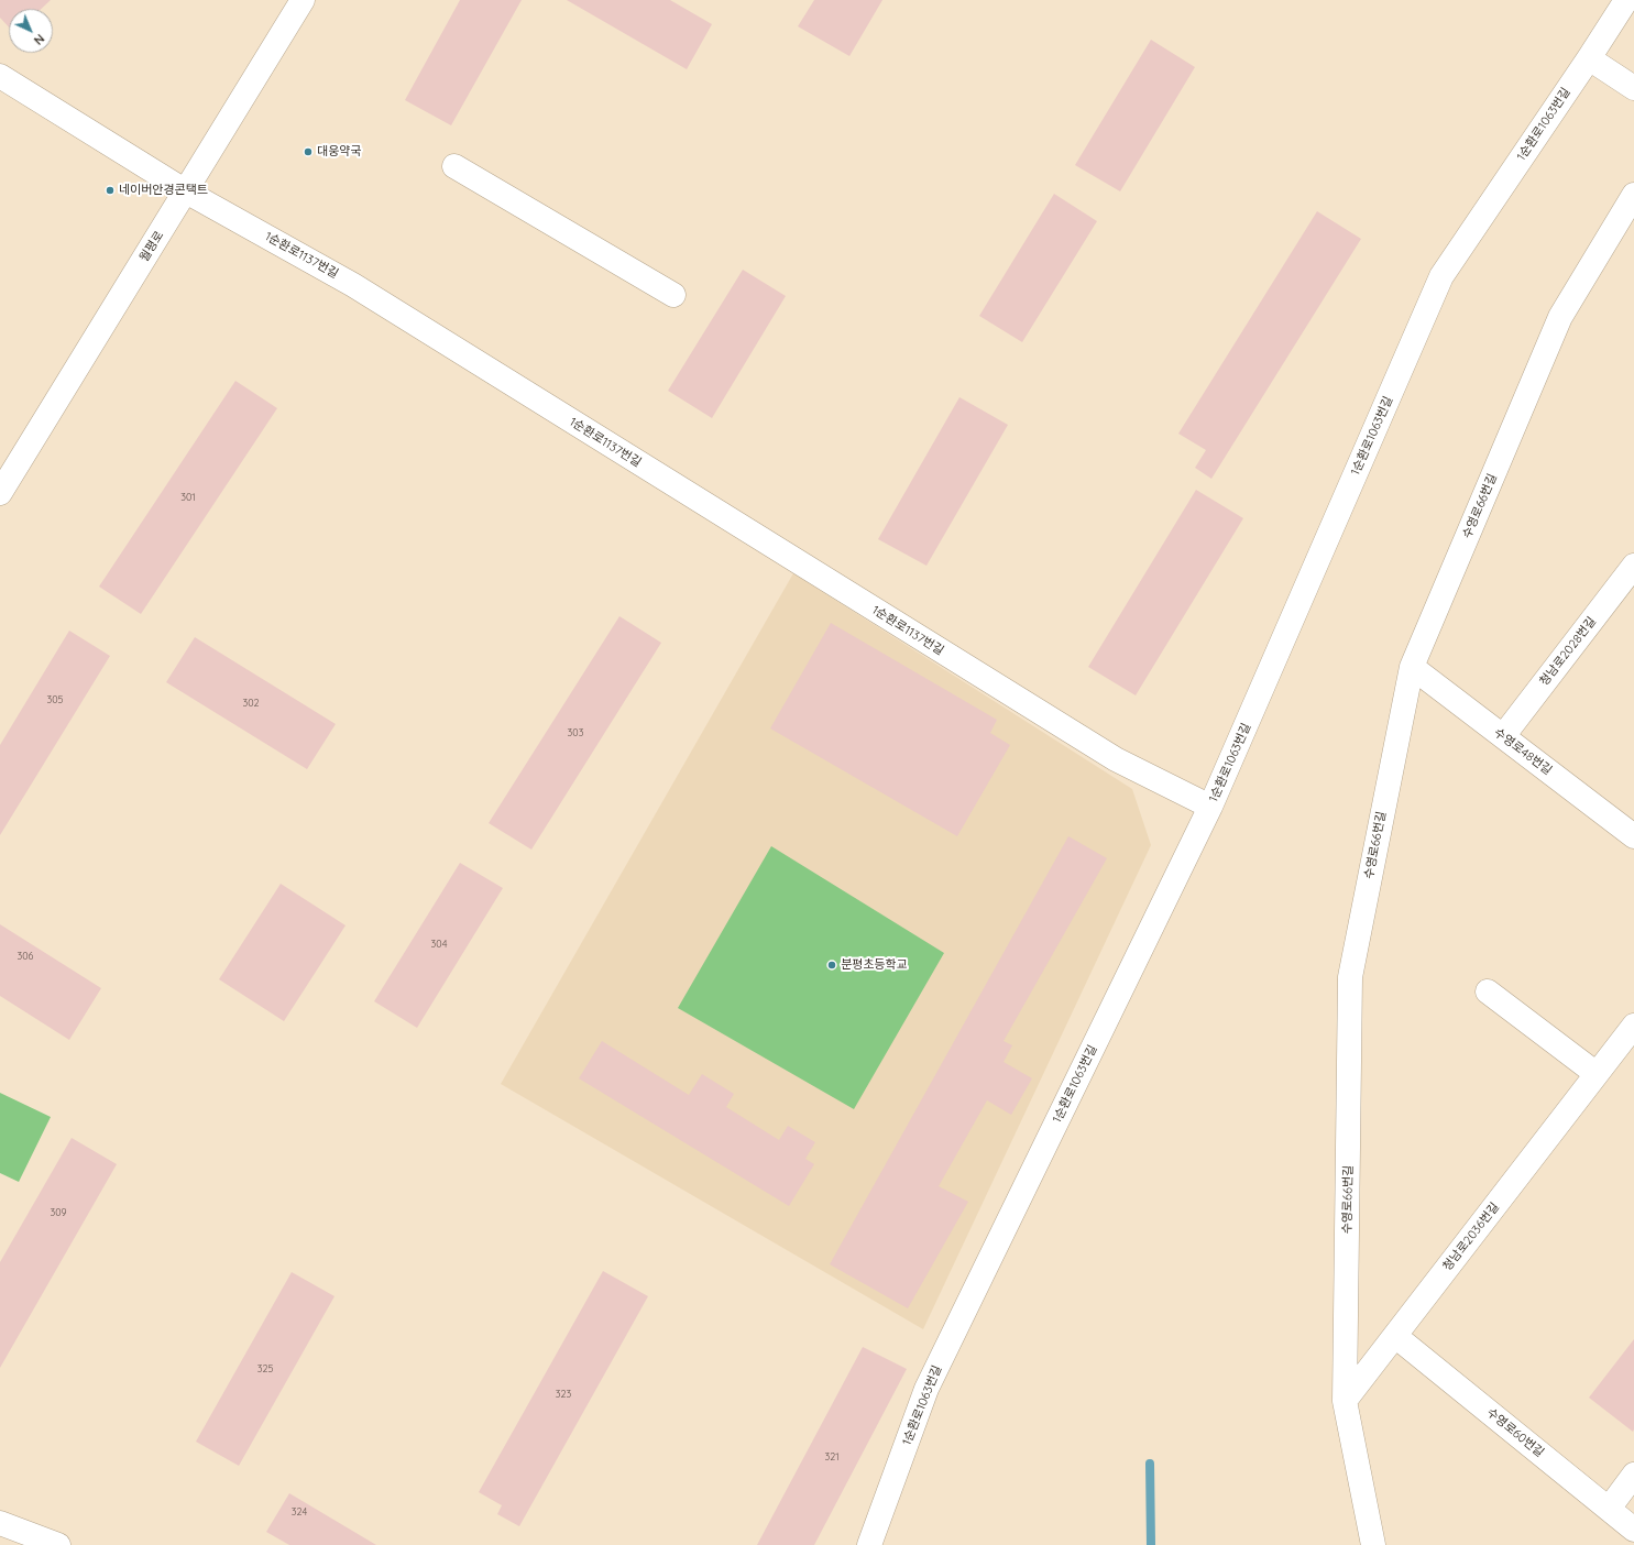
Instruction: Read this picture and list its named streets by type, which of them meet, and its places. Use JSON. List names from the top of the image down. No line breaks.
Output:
{"streets":{"street":["1순환로1063번길","월평로","1순환로1137번길","수영로66번길","청남로2028번길","수영로48번길","청남로2036번길","수영로60번길"]},"crossings":[["1순환로1063번길","1순환로1137번길"],["월평로","1순환로1137번길"],["수영로66번길","수영로48번길"],["수영로66번길","청남로2036번길"],["청남로2028번길","수영로48번길"],["청남로2036번길","수영로60번길"]],"places":["대웅약국","네이버안경콘택트","분평초등학교"],"house_numbers":["301","305","302","303","304","306","309","325","323","321","324"],"north":"bottom right"}
